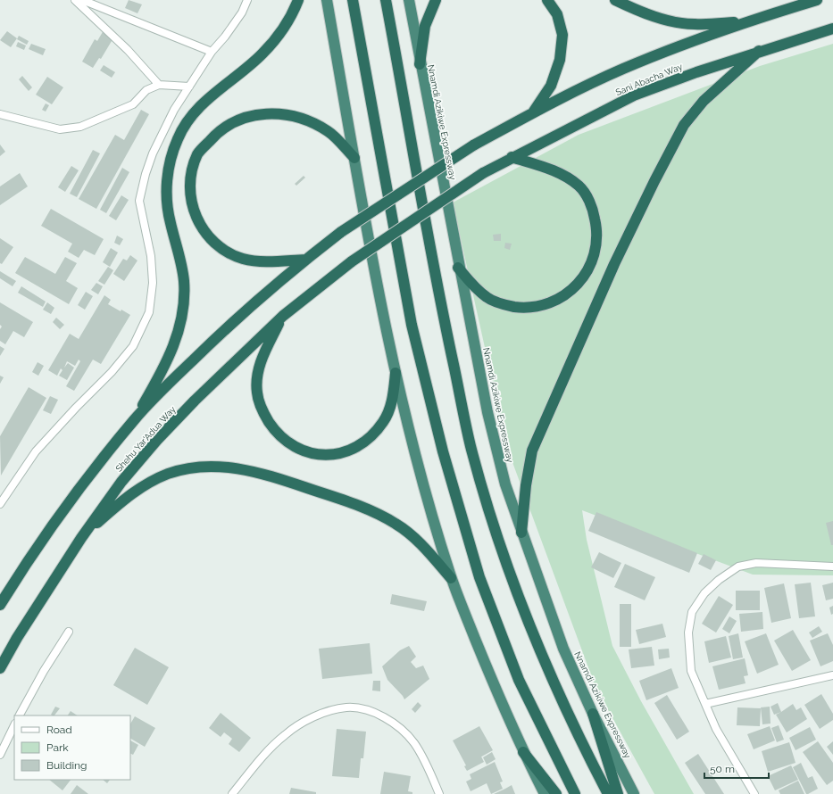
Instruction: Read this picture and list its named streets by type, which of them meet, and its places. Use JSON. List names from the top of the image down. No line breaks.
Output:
{"streets":{"highway":["Sani Abacha Way","Nnamdi Azikiwe Expressway","Shehu Yar'Adua Way"]},"crossings":[["Sani Abacha Way","Shehu Yar'Adua Way"]],"legend":["Road","Park","Building"],"scale_bar":"50 m"}
